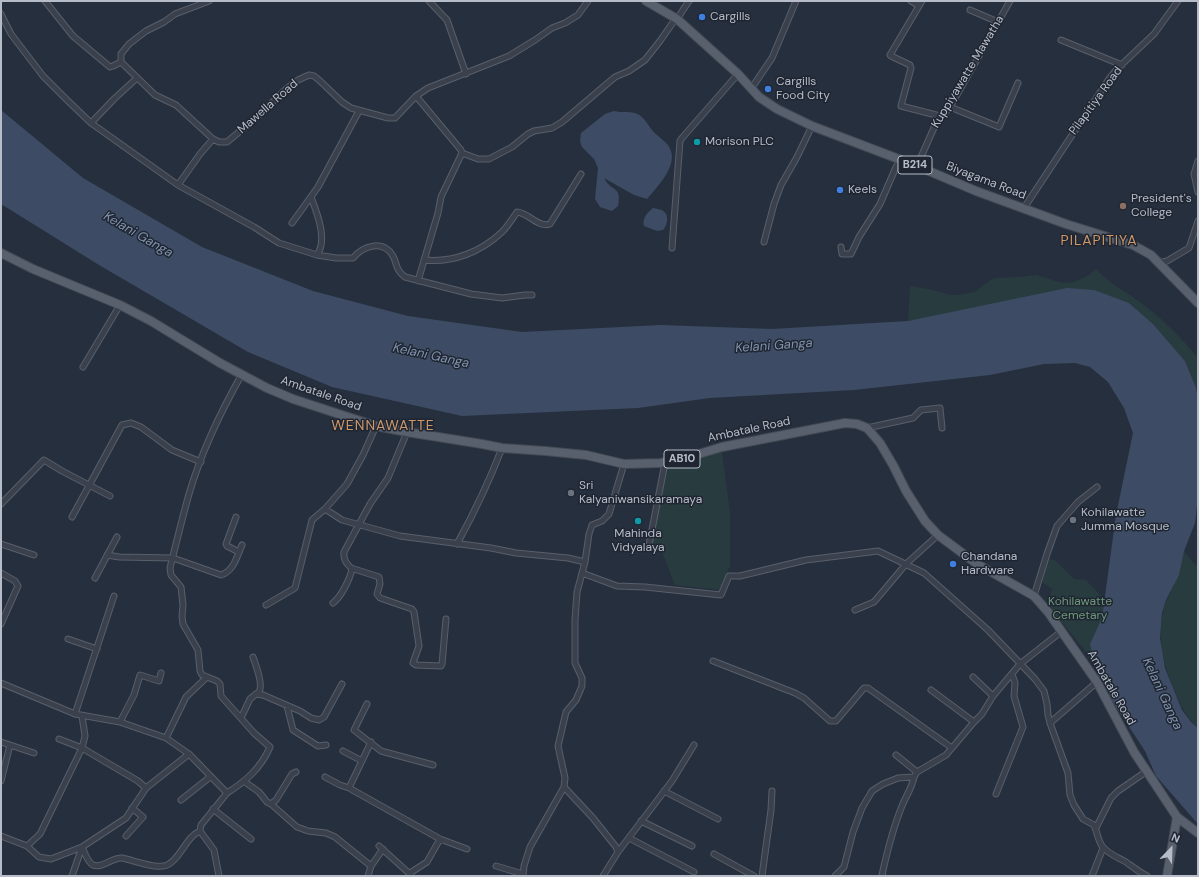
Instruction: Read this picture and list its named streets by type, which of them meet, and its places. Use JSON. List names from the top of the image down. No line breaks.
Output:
{"streets":{"main road":["B214","Biyagama Road","Ambatale Road","AB10"],"street":["Kuppiyawatte Mawatha","Pilapitiya Road","Mawella Road"]},"crossings":[["Kuppiyawatte Mawatha","Biyagama Road"],["Pilapitiya Road","Biyagama Road"]],"districts":["PILAPITIYA","WENNAWATTE"],"water":["Kelani Ganga"],"parks":["Kohilawatte Cemetary"],"places":["Cargills","Cargills Food City","Morison PLC","Keels","President's College","Sri Kalyaniwansikaramaya","Kohilawatte Jumma Mosque","Mahinda Vidyalaya","Chandana Hardware"],"north":"top right"}
